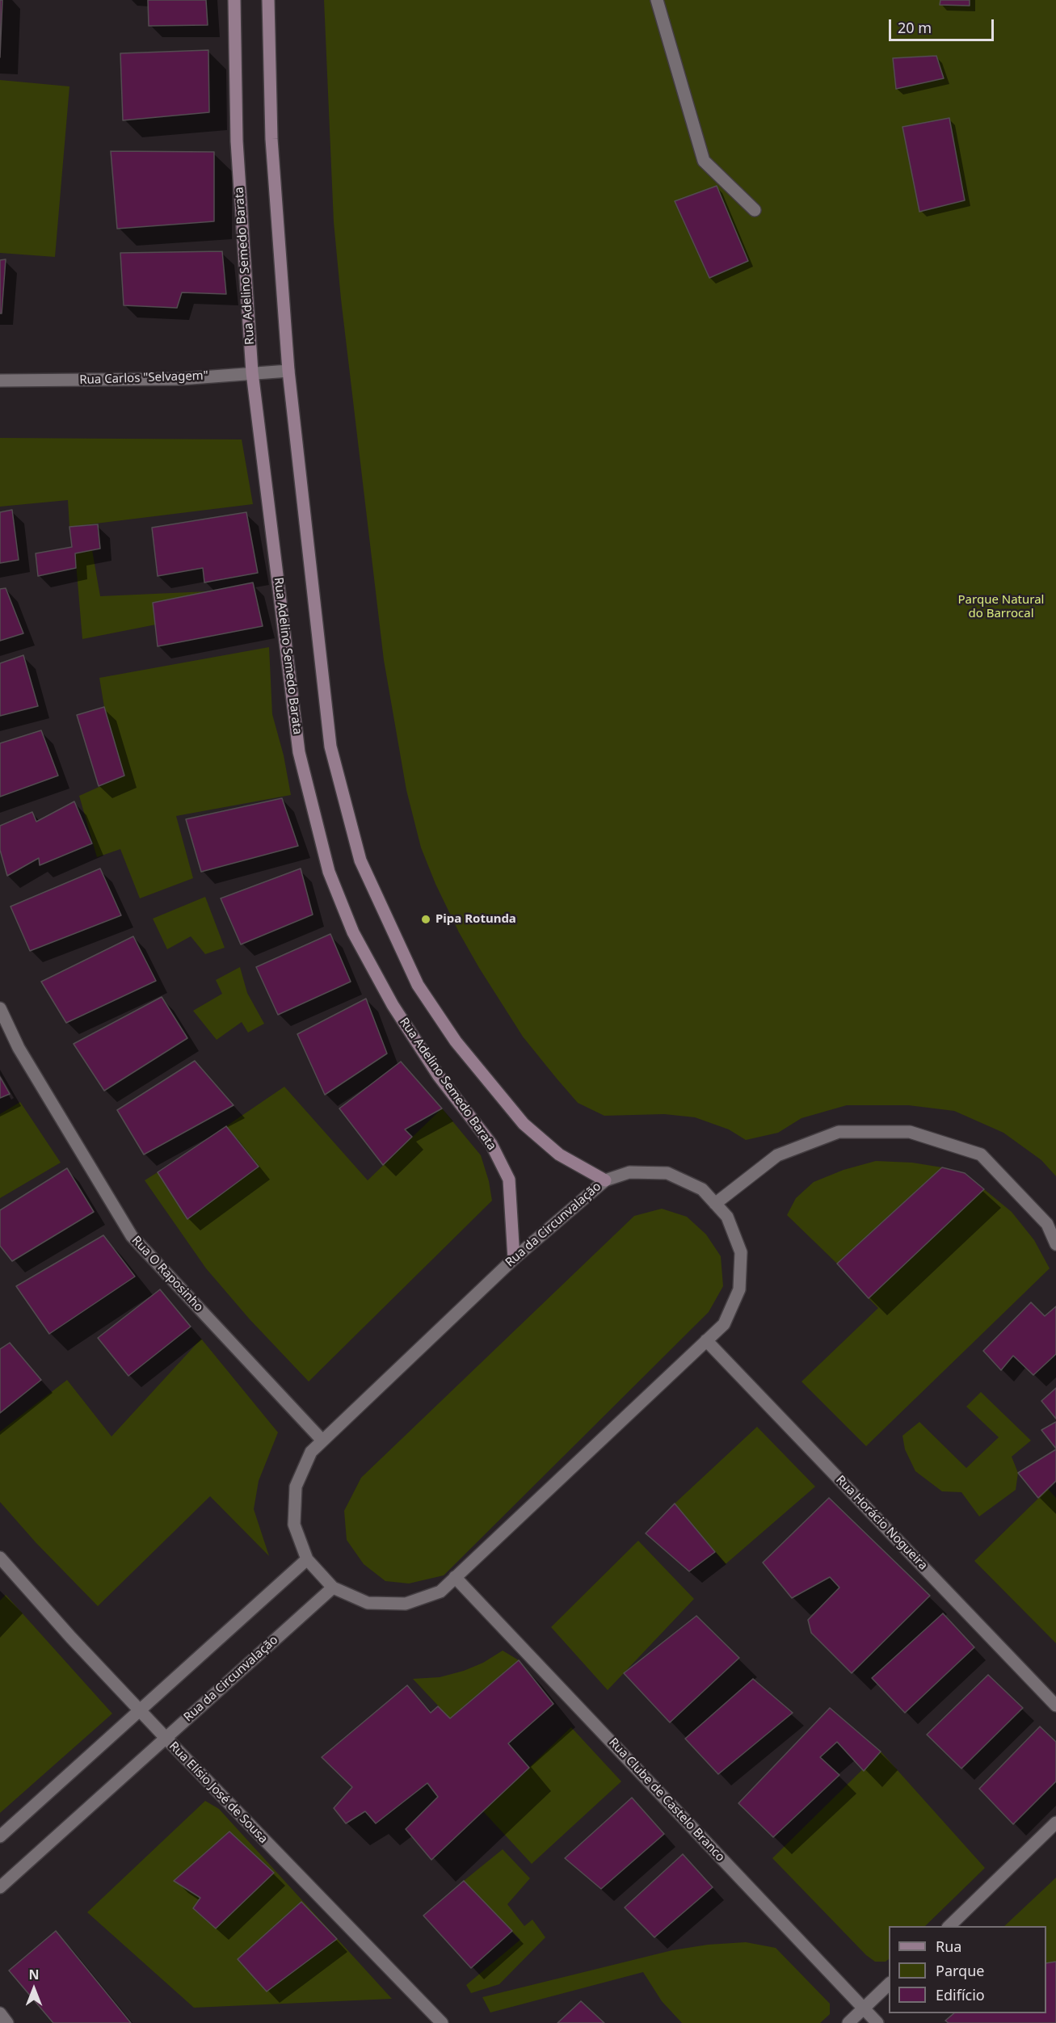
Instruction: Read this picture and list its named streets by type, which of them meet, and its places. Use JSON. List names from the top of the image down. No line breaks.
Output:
{"streets":{"main road":["Rua Adelino Semedo Barata"],"street":["Rua Carlos \"Selvagem\"","Rua da Circunvalação","Rua O Raposinho","Rua Horácio Nogueira","Rua Elísio José de Sousa","Rua Clube de Castelo Branco"]},"crossings":[["Rua Adelino Semedo Barata","Rua Carlos \"Selvagem\""],["Rua Adelino Semedo Barata","Rua da Circunvalação"],["Rua da Circunvalação","Rua O Raposinho"],["Rua da Circunvalação","Rua Horácio Nogueira"],["Rua da Circunvalação","Rua Elísio José de Sousa"],["Rua da Circunvalação","Rua Clube de Castelo Branco"]],"parks":["Parque Natural do Barrocal"],"places":["Pipa Rotunda"],"legend":["Rua","Parque","Edifício"],"scale_bar":"20 m","north":"top"}
